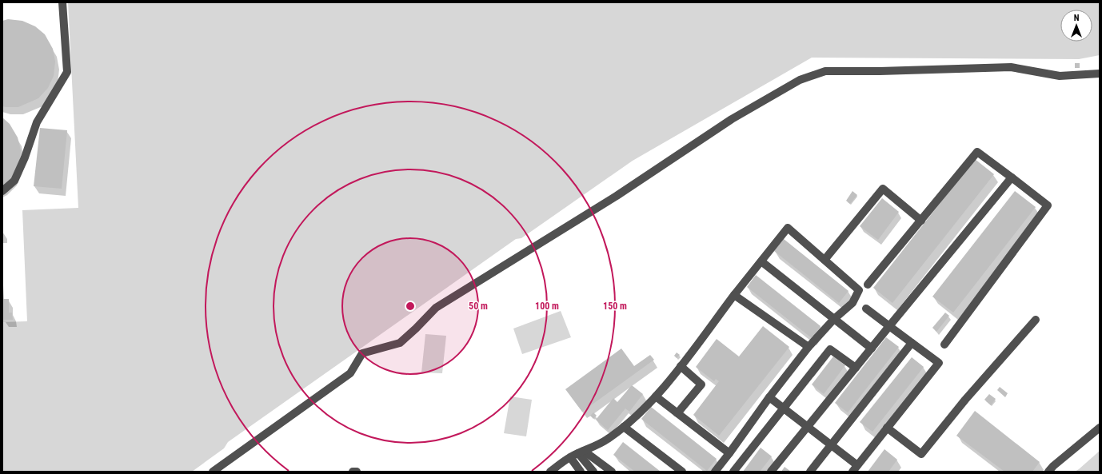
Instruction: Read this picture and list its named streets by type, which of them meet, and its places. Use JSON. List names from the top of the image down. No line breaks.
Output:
{"north":"top","rings":["50 m","100 m","150 m"]}
